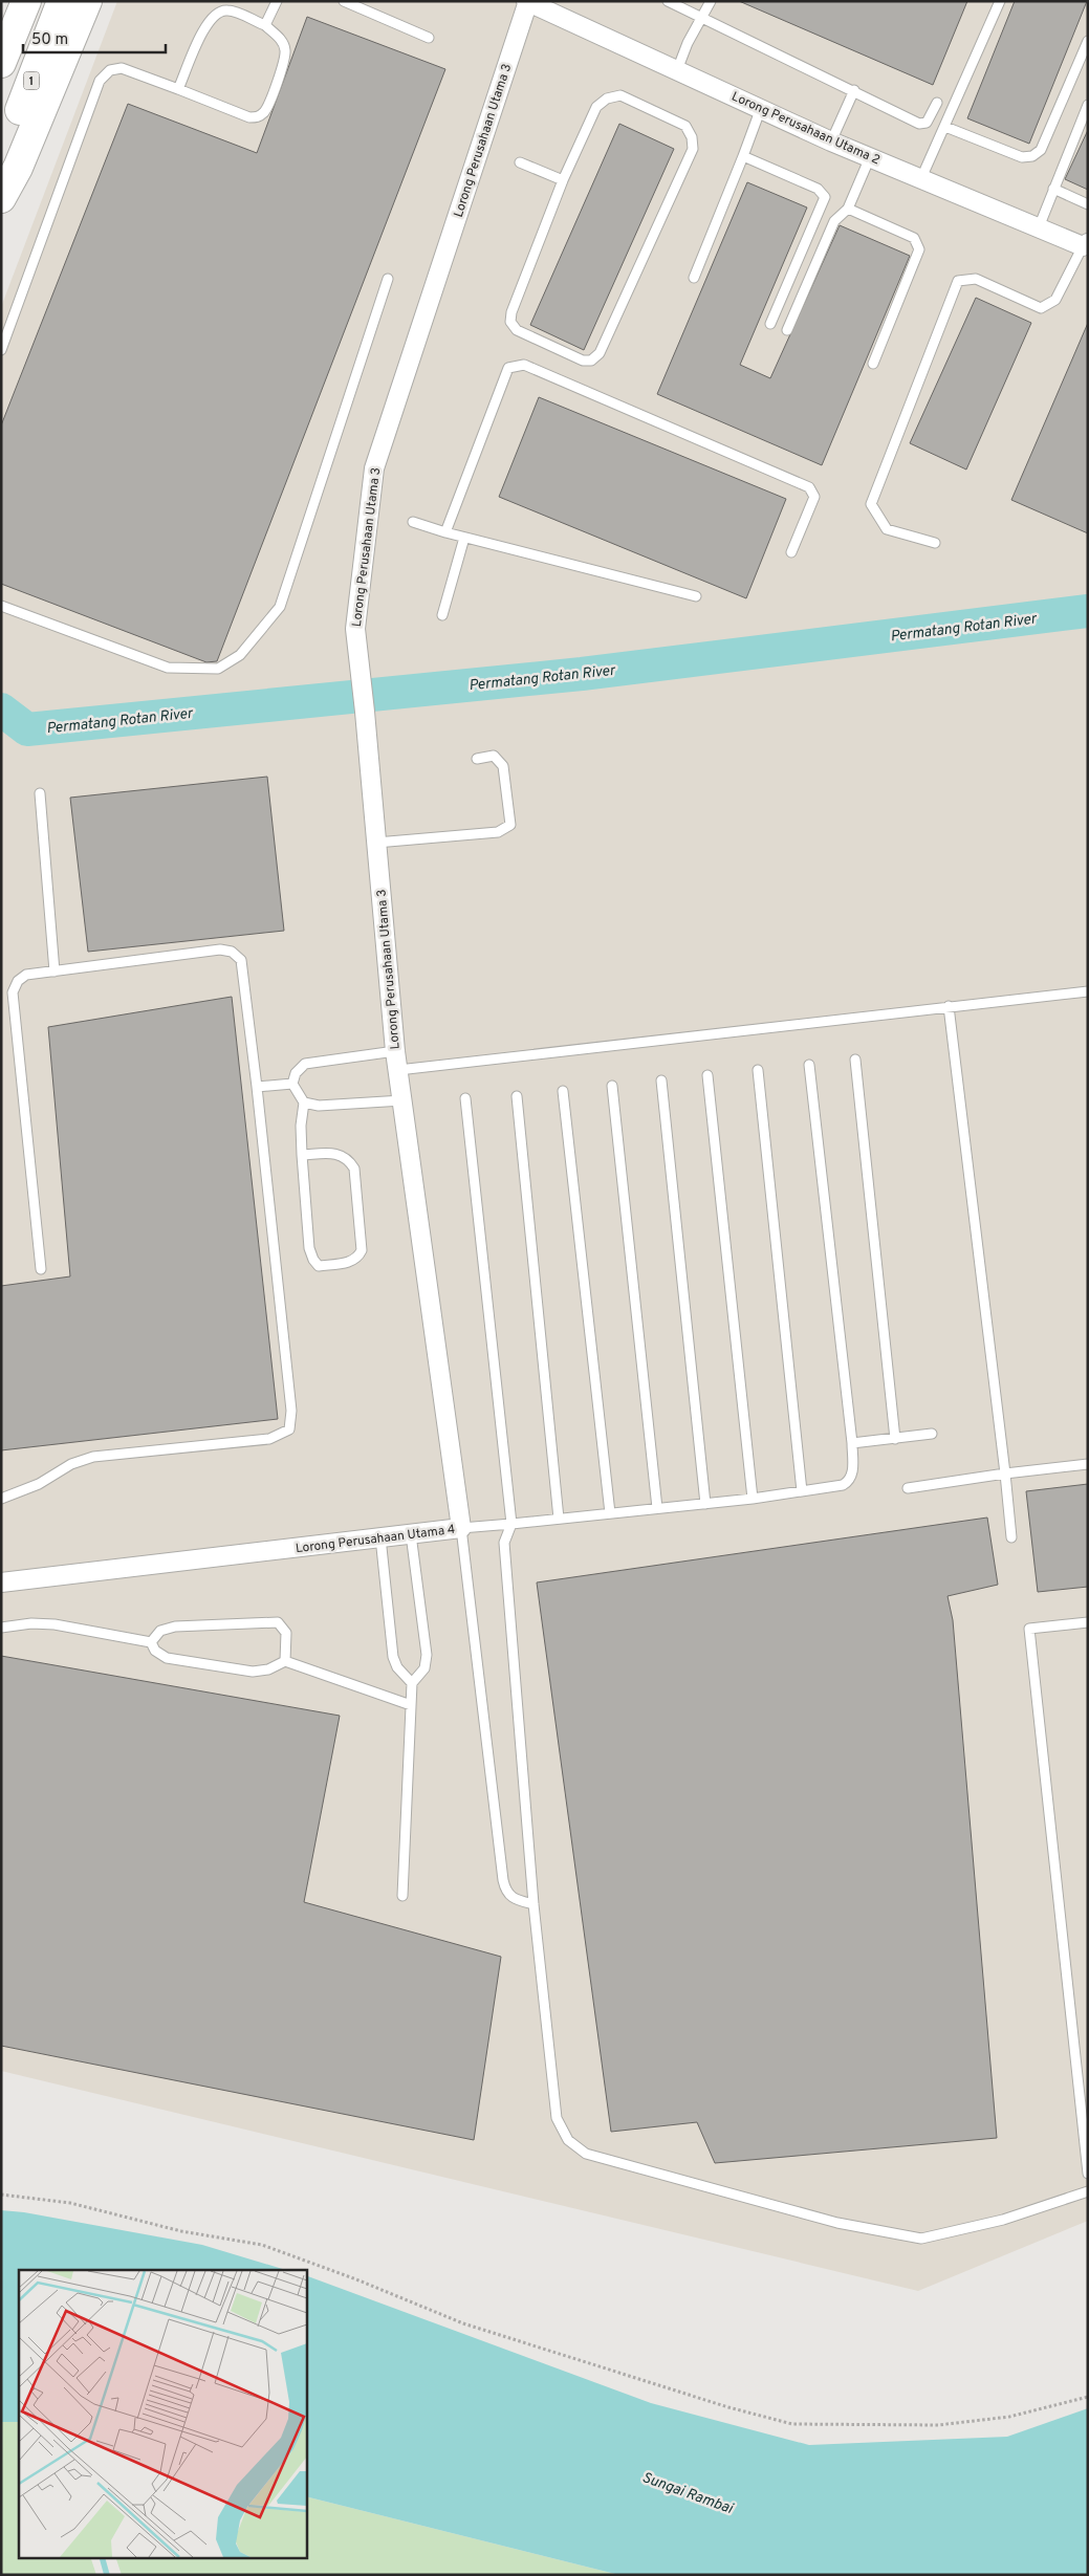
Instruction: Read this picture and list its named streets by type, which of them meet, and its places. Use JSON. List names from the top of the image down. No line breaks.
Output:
{"streets":{"highway":["1"],"street":["Lorong Perusahaan Utama 2","Lorong Perusahaan Utama 3","Lorong Perusahaan Utama 4"]},"crossings":[["Lorong Perusahaan Utama 2","Lorong Perusahaan Utama 3"],["Lorong Perusahaan Utama 3","Lorong Perusahaan Utama 4"]],"water":["Permatang Rotan River","Sungai Rambai"],"scale_bar":"50 m"}
